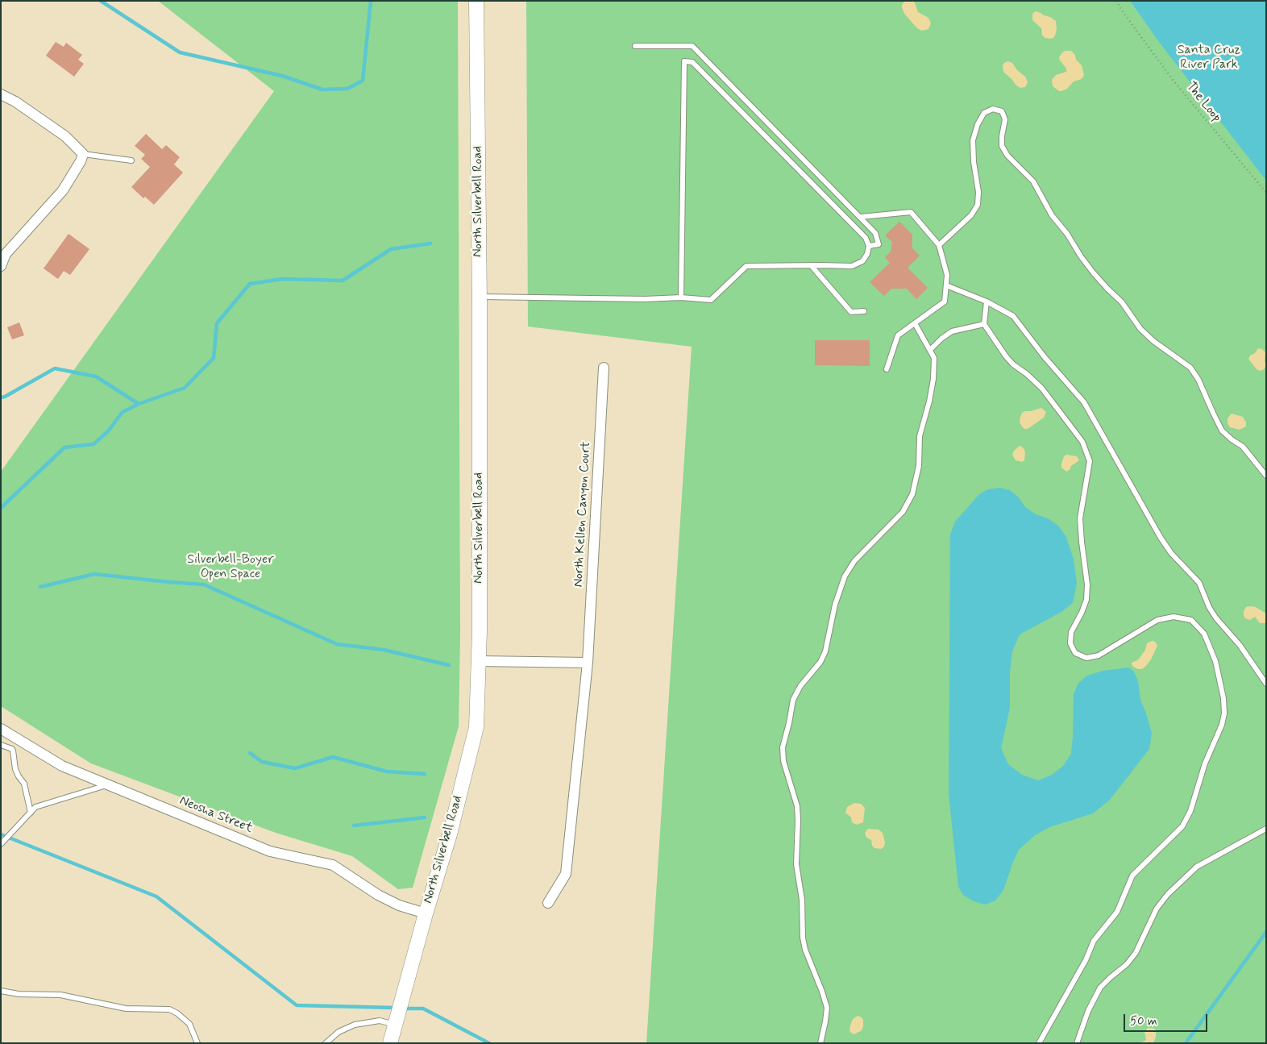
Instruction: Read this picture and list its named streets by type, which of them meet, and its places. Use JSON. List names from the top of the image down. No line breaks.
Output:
{"streets":{"main road":["North Silverbell Road"],"street":["North Kellen Canyon Court","Neosha Street"],"path":["The Loop"]},"crossings":[["North Silverbell Road","Neosha Street"]],"parks":["Santa Cruz River Park","Silverbell-Boyer Open Space"],"scale_bar":"50 m"}
